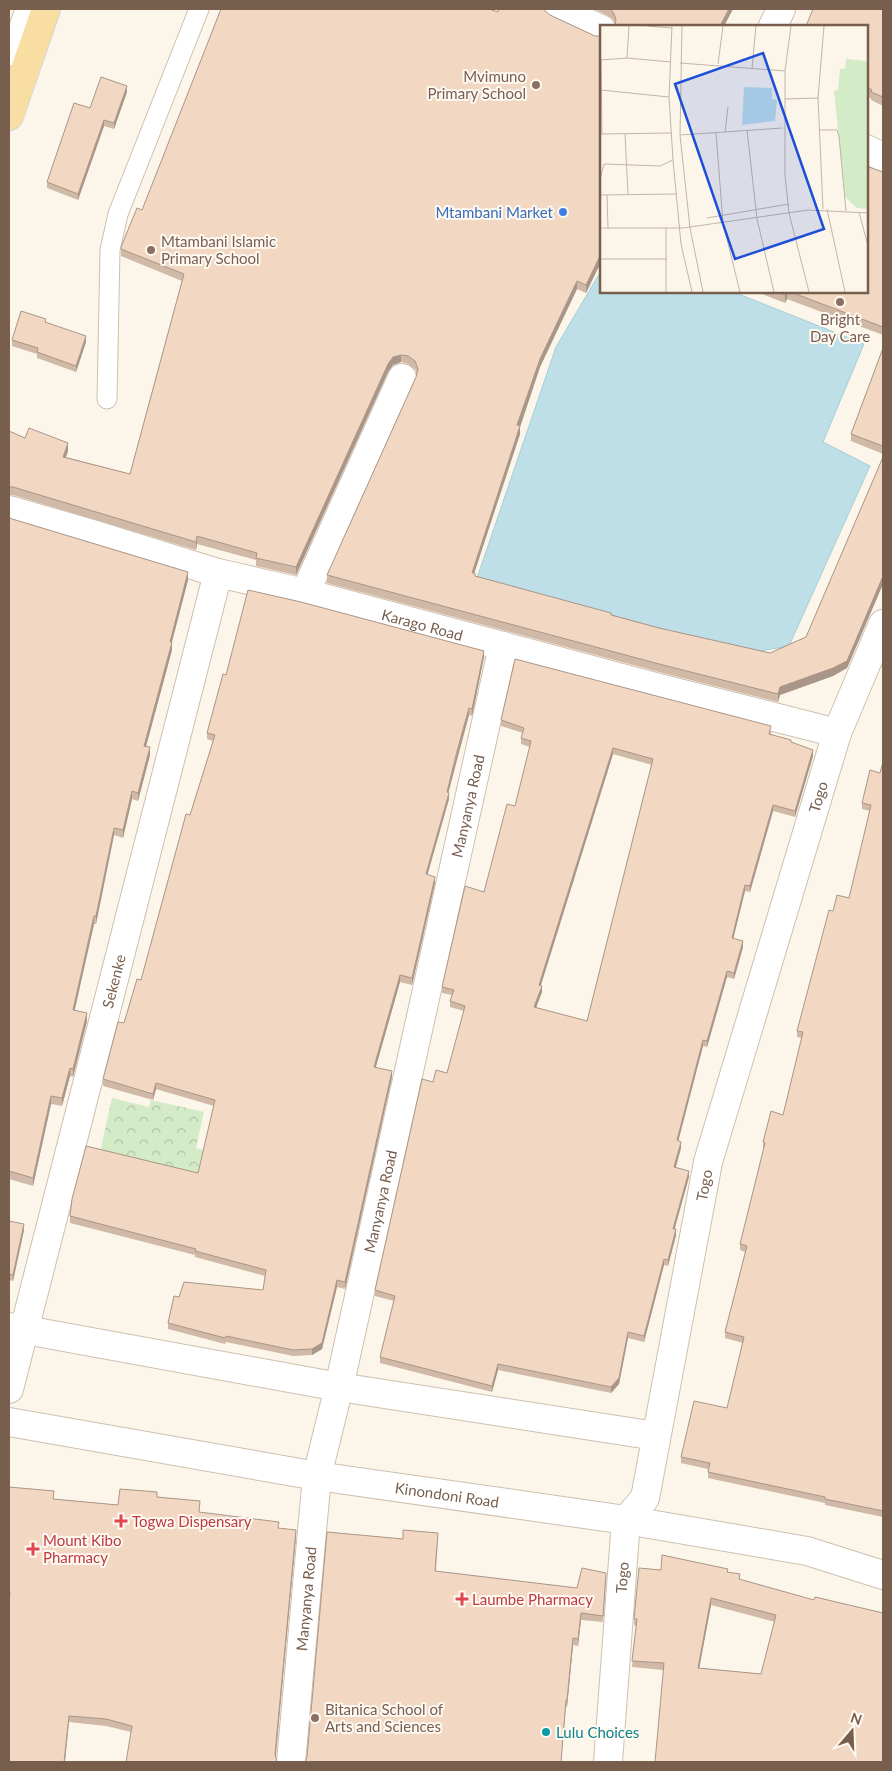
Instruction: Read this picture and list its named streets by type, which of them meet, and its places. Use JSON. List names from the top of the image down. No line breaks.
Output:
{"streets":{"street":["Karago Road","Togo","Manyanya Road","Sekenke","Kinondoni Road"]},"crossings":[["Karago Road","Togo"],["Karago Road","Manyanya Road"],["Karago Road","Sekenke"],["Togo","Kinondoni Road"],["Manyanya Road","Kinondoni Road"]],"places":{"other":["Mvimuno Primary School","Mtambani Market","Mtambani Islamic Primary School","Bright Day Care","Bitanica School of Arts and Sciences","Lulu Choices"],"health":["Togwa Dispensary","Mount Kibo Pharmacy","Laumbe Pharmacy"]},"north":"top"}
